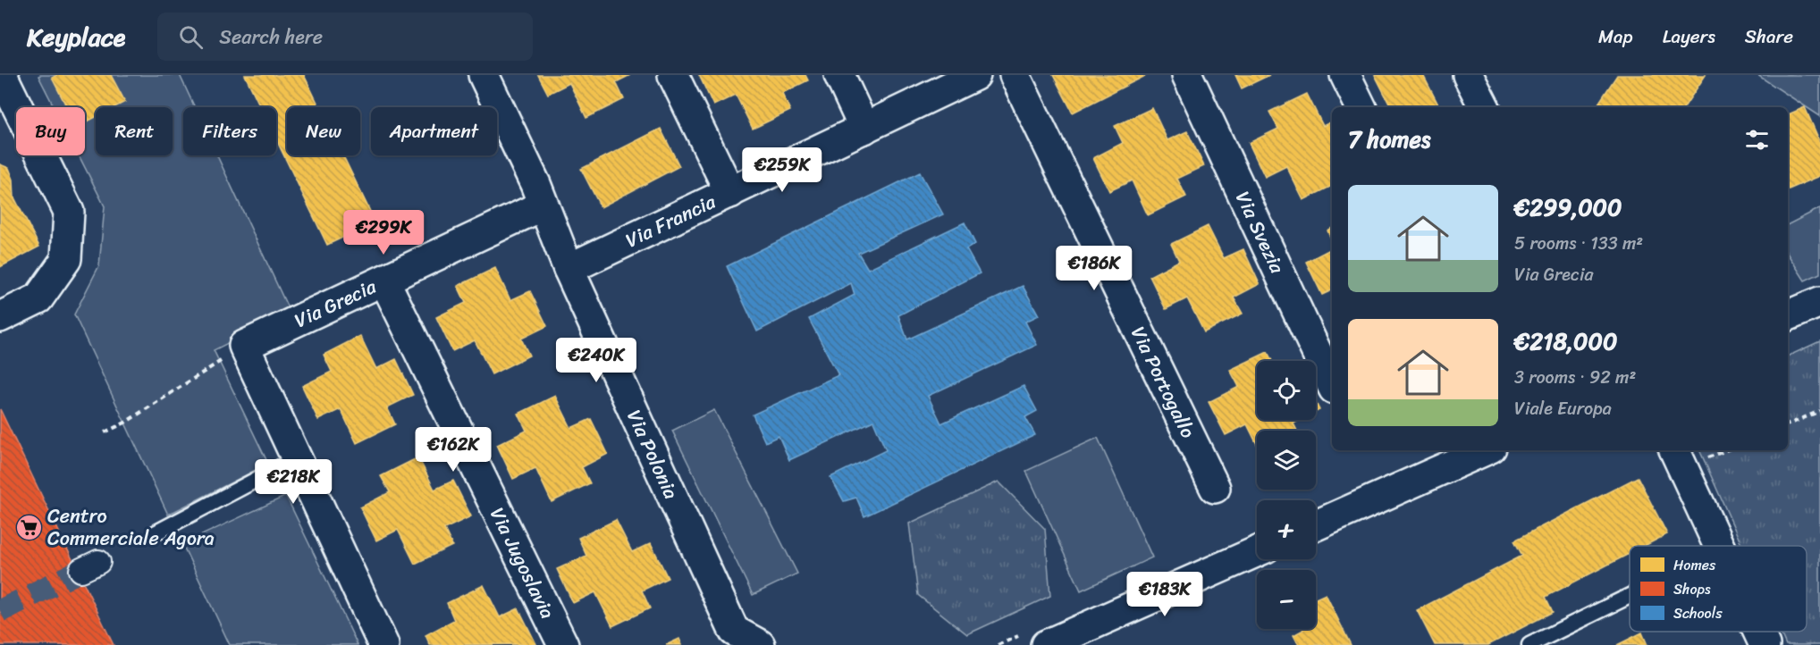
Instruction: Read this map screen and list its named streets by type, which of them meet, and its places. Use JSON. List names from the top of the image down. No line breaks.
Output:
{"streets":{"street":["Via Francia","Via Svezia","Via Grecia","Via Portogallo","Via Polonia","Via Jugoslavia"]},"crossings":[["Via Francia","Via Polonia"],["Via Grecia","Via Polonia"],["Via Grecia","Via Jugoslavia"]],"places":{"supermarket":["Centro Commerciale Agora"]},"legend":["Homes","Shops","Schools"],"page":{"header":"Keyplace","search":"Search here","nav":["Map","Layers","Share"],"chip":["Buy","Rent","Filters","New","Apartment"],"heading":"7 homes","price":["€259K","€299K","€186K","€240K","€162K","€218K","€183K"],"list":[{"name":"€299,000","note":"5 rooms · 133 m² · Via Grecia"},{"name":"€218,000","note":"3 rooms · 92 m² · Viale Europa"}],"map_buttons":["+","−"]}}
